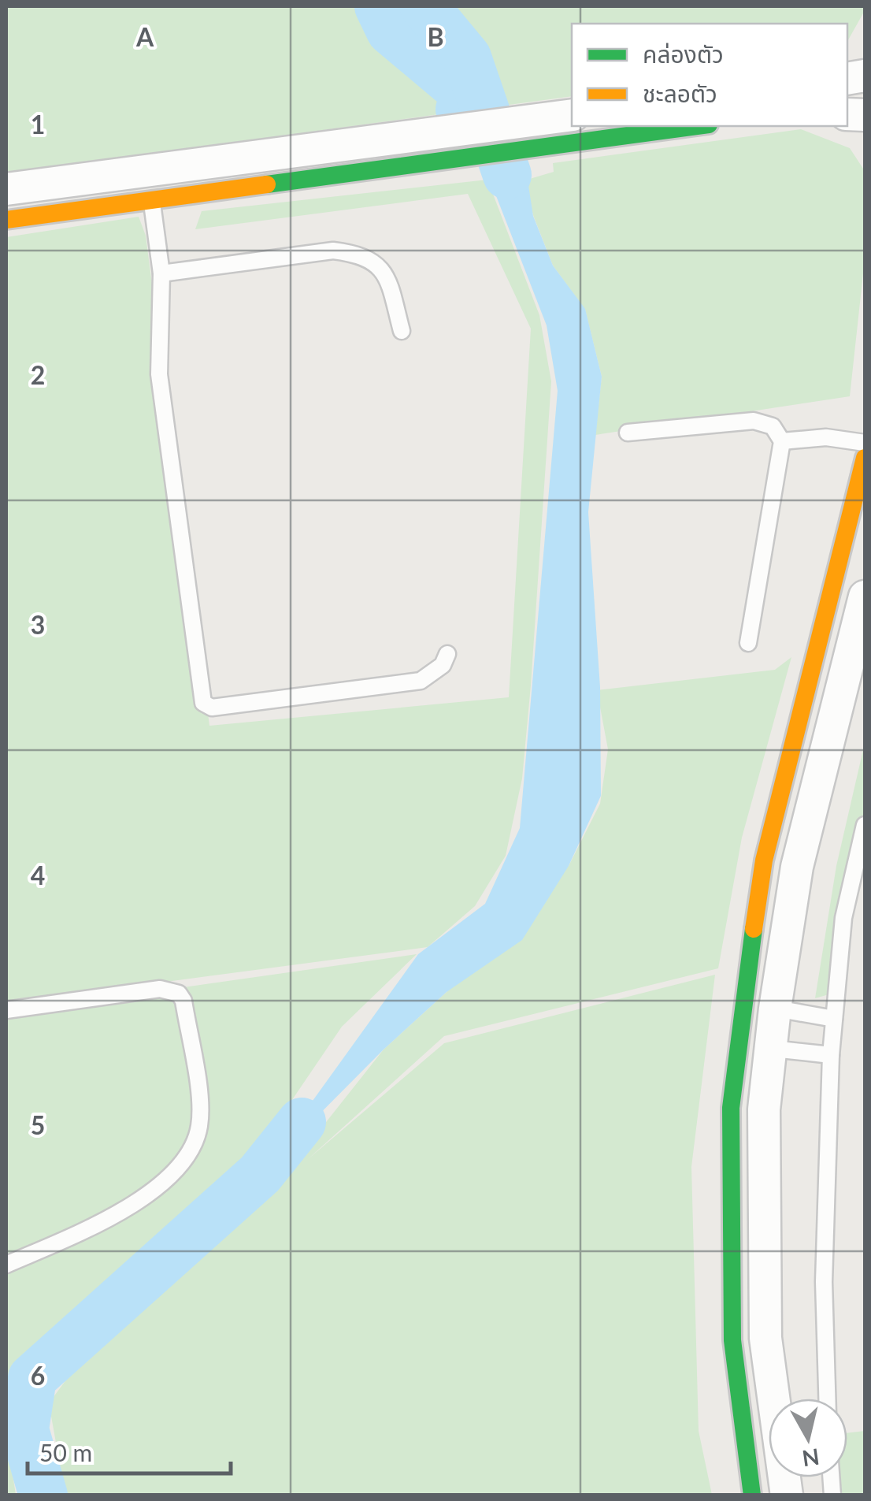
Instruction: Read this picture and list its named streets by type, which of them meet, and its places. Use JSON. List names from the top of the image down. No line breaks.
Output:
{"legend":["คล่องตัว","ชะลอตัว"],"scale_bar":"50 m","north":"bottom","grid":{"columns":["A","B"],"rows":["1","2","3","4","5","6"]}}
